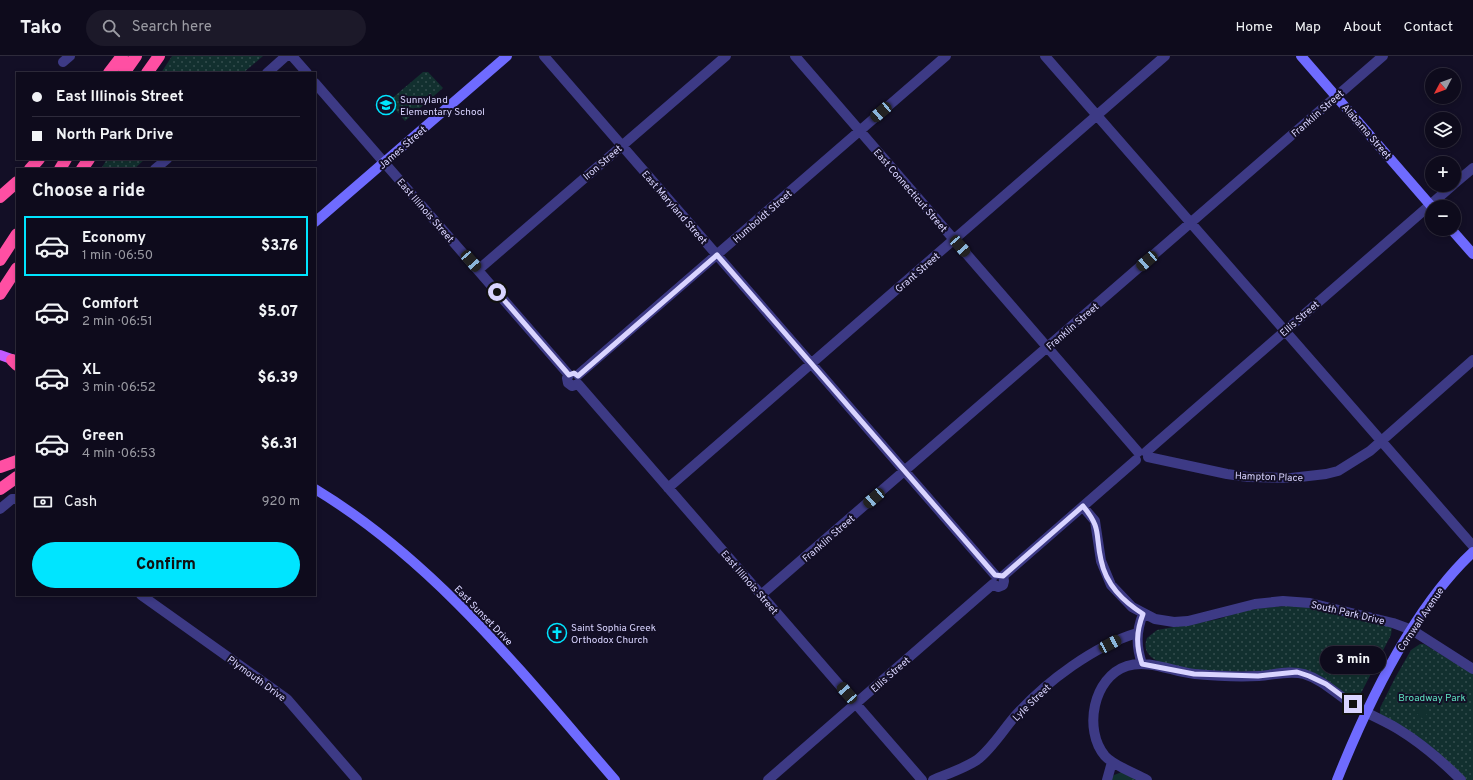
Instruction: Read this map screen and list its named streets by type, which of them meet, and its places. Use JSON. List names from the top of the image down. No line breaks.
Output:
{"streets":{"main road":["Alabama Street","James Street","East Sunset Drive","Cornwall Avenue"],"street":["Franklin Street","Iron Street","East Connecticut Street","East Maryland Street","East Illinois Street","Humboldt Street","Grant Street","Ellis Street","Hampton Place","South Park Drive","Plymouth Drive","Lyle Street"]},"crossings":[["Franklin Street","Alabama Street"],["Franklin Street","East Connecticut Street"],["Franklin Street","East Maryland Street"],["Franklin Street","East Illinois Street"],["James Street","East Illinois Street"],["Iron Street","East Maryland Street"],["Iron Street","East Illinois Street"],["East Connecticut Street","Humboldt Street"],["East Connecticut Street","Grant Street"],["East Connecticut Street","Ellis Street"],["East Connecticut Street","Hampton Place"],["East Maryland Street","Humboldt Street"],["East Maryland Street","Grant Street"],["East Maryland Street","Ellis Street"],["East Illinois Street","Humboldt Street"],["East Illinois Street","Grant Street"],["East Illinois Street","Ellis Street"],["Ellis Street","Hampton Place"],["Ellis Street","South Park Drive"],["South Park Drive","Cornwall Avenue"]],"parks":["Broadway Park"],"places":{"school or university":["Sunnyland Elementary School"],"church":["Saint Sophia Greek Orthodox Church"]},"north":"bottom left","page":{"header":"Tako","search":"Search here","nav":["Home","Map","About","Contact"],"map_buttons":["+","−"],"banner":["East Illinois Street","North Park Drive"],"heading":"Choose a ride","list":[{"name":"Economy","note":"1 min · 06:50","value":"$3.76"},{"name":"Comfort","note":"2 min · 06:51","value":"$5.07"},{"name":"XL","note":"3 min · 06:52","value":"$6.39"},{"name":"Green","note":"4 min · 06:53","value":"$6.31"}],"pay":["Cash","920 m"],"buttons":"Confirm","bubble":"3 min"}}
